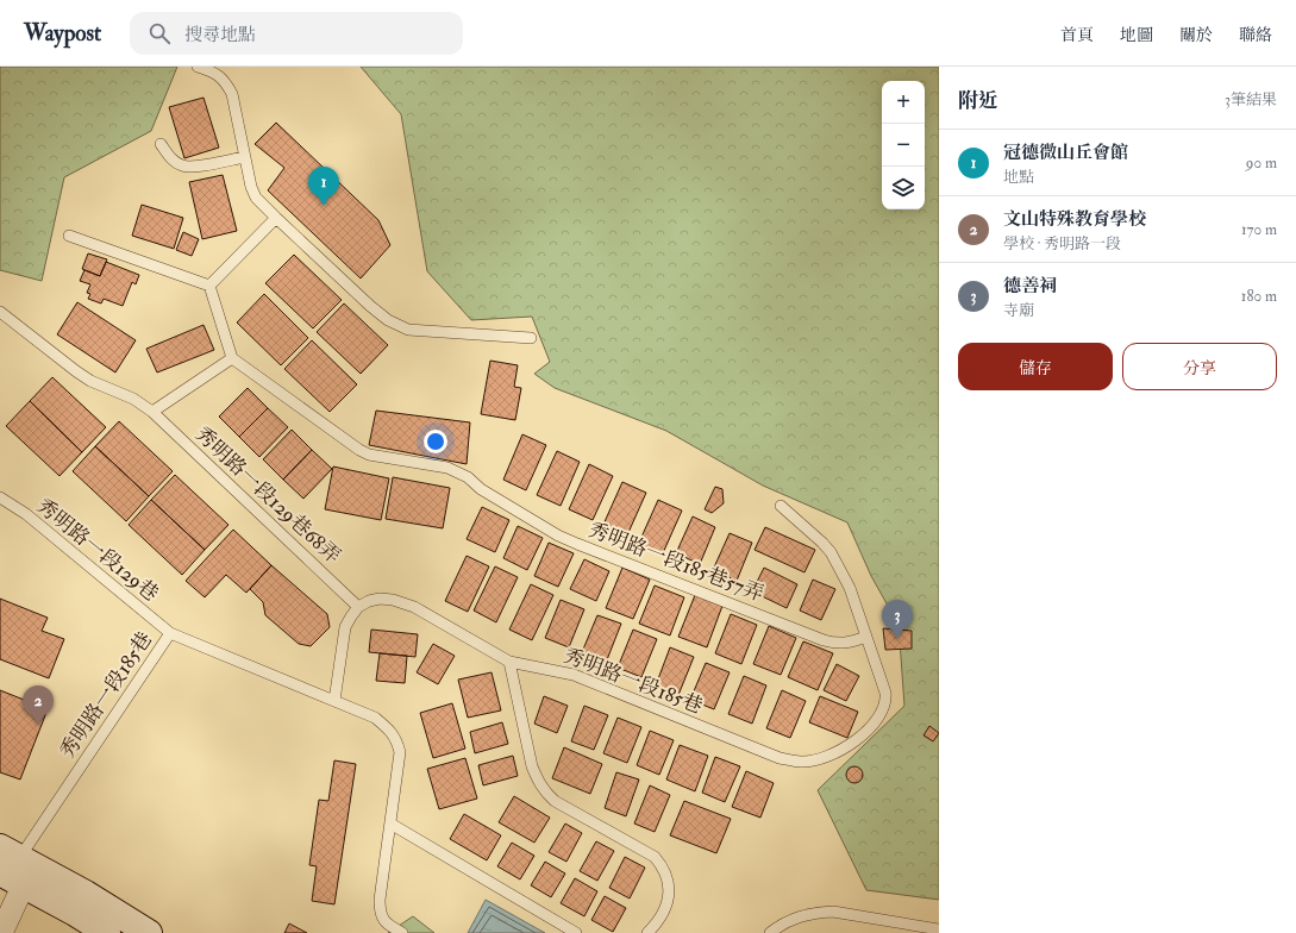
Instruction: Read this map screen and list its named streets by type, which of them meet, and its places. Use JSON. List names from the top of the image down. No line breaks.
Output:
{"streets":{"lane":["秀明路一段129巷68弄","秀明路一段129巷","秀明路一段185巷57弄","秀明路一段185巷"]},"crossings":[["秀明路一段129巷68弄","秀明路一段185巷"],["秀明路一段129巷","秀明路一段185巷"],["秀明路一段185巷57弄","秀明路一段185巷"]],"page":{"header":"Waypost","search":"搜尋地點","nav":["首頁","地圖","關於","聯絡"],"heading":["附近","3筆結果"],"map_buttons":["+","−"],"list":[{"mark":"1","name":"冠德微山丘會館","note":"地點","value":"90 m"},{"mark":"2","name":"文山特殊教育學校","note":"學校 · 秀明路一段","value":"170 m"},{"mark":"3","name":"德善祠","note":"寺廟","value":"180 m"}],"pins":["1","3","2"],"buttons":["儲存","分享"]}}
